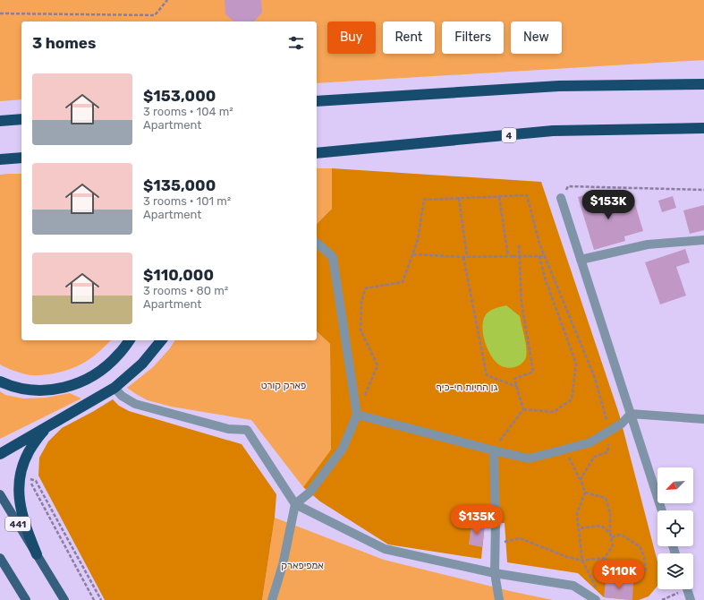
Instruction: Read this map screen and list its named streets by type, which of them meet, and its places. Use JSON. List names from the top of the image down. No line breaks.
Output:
{"streets":{"highway":["4"],"main road":["441"]},"parks":["פארק קורט","גן החיות חי-כיף","אמפיפארק"],"north":"bottom left","page":{"chip":["Buy","Rent","Filters","New"],"heading":"3 homes","list":[{"name":"$153,000","note":"3 rooms · 104 m² · Apartment"},{"name":"$135,000","note":"3 rooms · 101 m² · Apartment"},{"name":"$110,000","note":"3 rooms · 80 m² · Apartment"}],"price":["$153K","$135K","$110K"]}}
